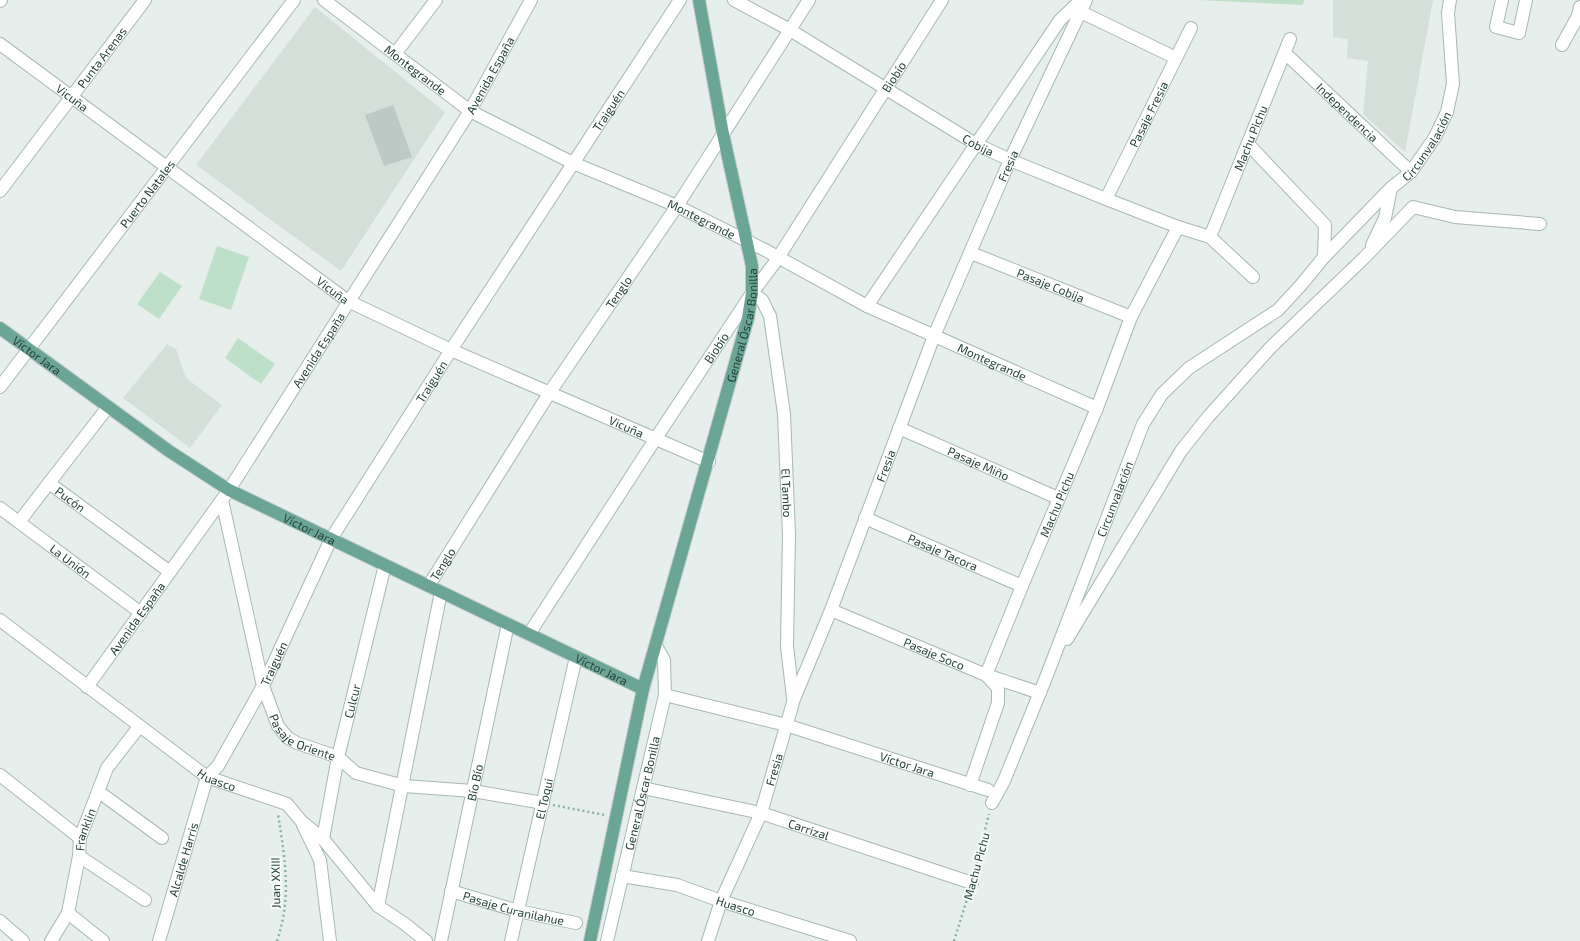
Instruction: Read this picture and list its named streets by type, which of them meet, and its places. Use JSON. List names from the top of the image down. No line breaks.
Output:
{"streets":{"main road":["General Óscar Bonilla","Víctor Jara"],"street":["Punta Arenas","Montegrande","Avenida España","Biobío","Vicuña","Traiguén","Independencia","Pasaje Fresia","Machu Pichu","Circunvalación","Cobija","Fresia","Puerto Natales","Pasaje Cobija","Tenglo","Pasaje Miño","El Tambo","Pucón","Pasaje Tacora","La Unión","Pasaje Soco","Culcur","Pasaje Oriente","Huasco","Bío Bío","El Toqui","Carrizal","Franklin","Alcalde Harris","Pasaje Curanilahue"],"path":["Juan XXIII"]},"crossings":[["Punta Arenas","Vicuña"],["Montegrande","Avenida España"],["Montegrande","Biobío"],["Montegrande","Traiguén"],["Montegrande","Machu Pichu"],["Montegrande","Fresia"],["Montegrande","Tenglo"],["Montegrande","General Óscar Bonilla"],["Avenida España","Vicuña"],["Avenida España","Víctor Jara"],["Avenida España","Pucón"],["Avenida España","La Unión"],["Avenida España","Pasaje Oriente"],["Avenida España","Huasco"],["Biobío","Vicuña"],["Biobío","Cobija"],["Biobío","General Óscar Bonilla"],["Biobío","Víctor Jara"],["Biobío","El Tambo"],["Vicuña","Traiguén"],["Vicuña","Puerto Natales"],["Vicuña","Tenglo"],["Vicuña","General Óscar Bonilla"],["Traiguén","Víctor Jara"],["Traiguén","Pasaje Oriente"],["Traiguén","Huasco"],["Traiguén","Alcalde Harris"],["Independencia","Machu Pichu"],["Independencia","Circunvalación"],["Pasaje Fresia","Cobija"],["Machu Pichu","Circunvalación"],["Machu Pichu","Cobija"],["Machu Pichu","Pasaje Cobija"],["Machu Pichu","Pasaje Miño"],["Machu Pichu","Pasaje Tacora"],["Machu Pichu","Pasaje Soco"],["Machu Pichu","Carrizal"],["Circunvalación","Pasaje Soco"],["Cobija","Fresia"],["Cobija","Tenglo"],["Fresia","Pasaje Cobija"],["Fresia","Víctor Jara"],["Fresia","Pasaje Miño"],["Fresia","El Tambo"],["Fresia","Pasaje Tacora"],["Fresia","Pasaje Soco"],["Fresia","Huasco"],["Fresia","Carrizal"],["Puerto Natales","Víctor Jara"],["Tenglo","General Óscar Bonilla"],["Tenglo","Víctor Jara"],["Tenglo","Pasaje Oriente"],["Tenglo","Huasco"],["General Óscar Bonilla","Víctor Jara"],["General Óscar Bonilla","El Tambo"],["General Óscar Bonilla","Huasco"],["General Óscar Bonilla","Carrizal"],["Víctor Jara","Pucón"],["Víctor Jara","Culcur"],["Víctor Jara","Bío Bío"],["Víctor Jara","El Toqui"],["Culcur","Pasaje Oriente"],["Culcur","Huasco"],["Pasaje Oriente","Bío Bío"],["Pasaje Oriente","El Toqui"],["Huasco","Franklin"],["Huasco","Alcalde Harris"],["Huasco","Juan XXIII"],["Bío Bío","Pasaje Curanilahue"],["El Toqui","Pasaje Curanilahue"]]}
